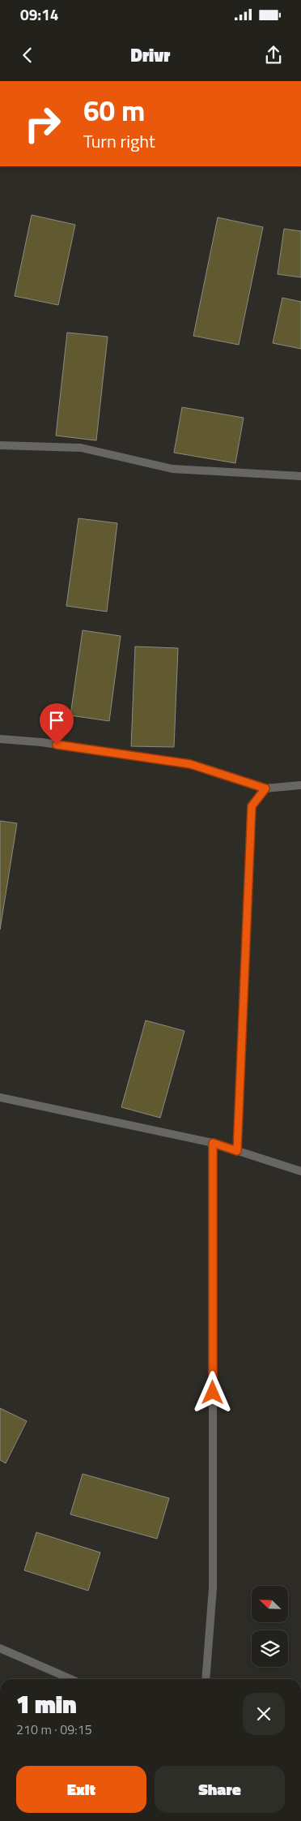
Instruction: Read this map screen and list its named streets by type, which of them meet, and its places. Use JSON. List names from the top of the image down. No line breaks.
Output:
{"north":"top left","page":{"status":"09:14","header":"Drivr","turn":["60 m","Turn right"],"heading":["1 min","210 m · 09:15"],"buttons":["Exit","Share"]}}
